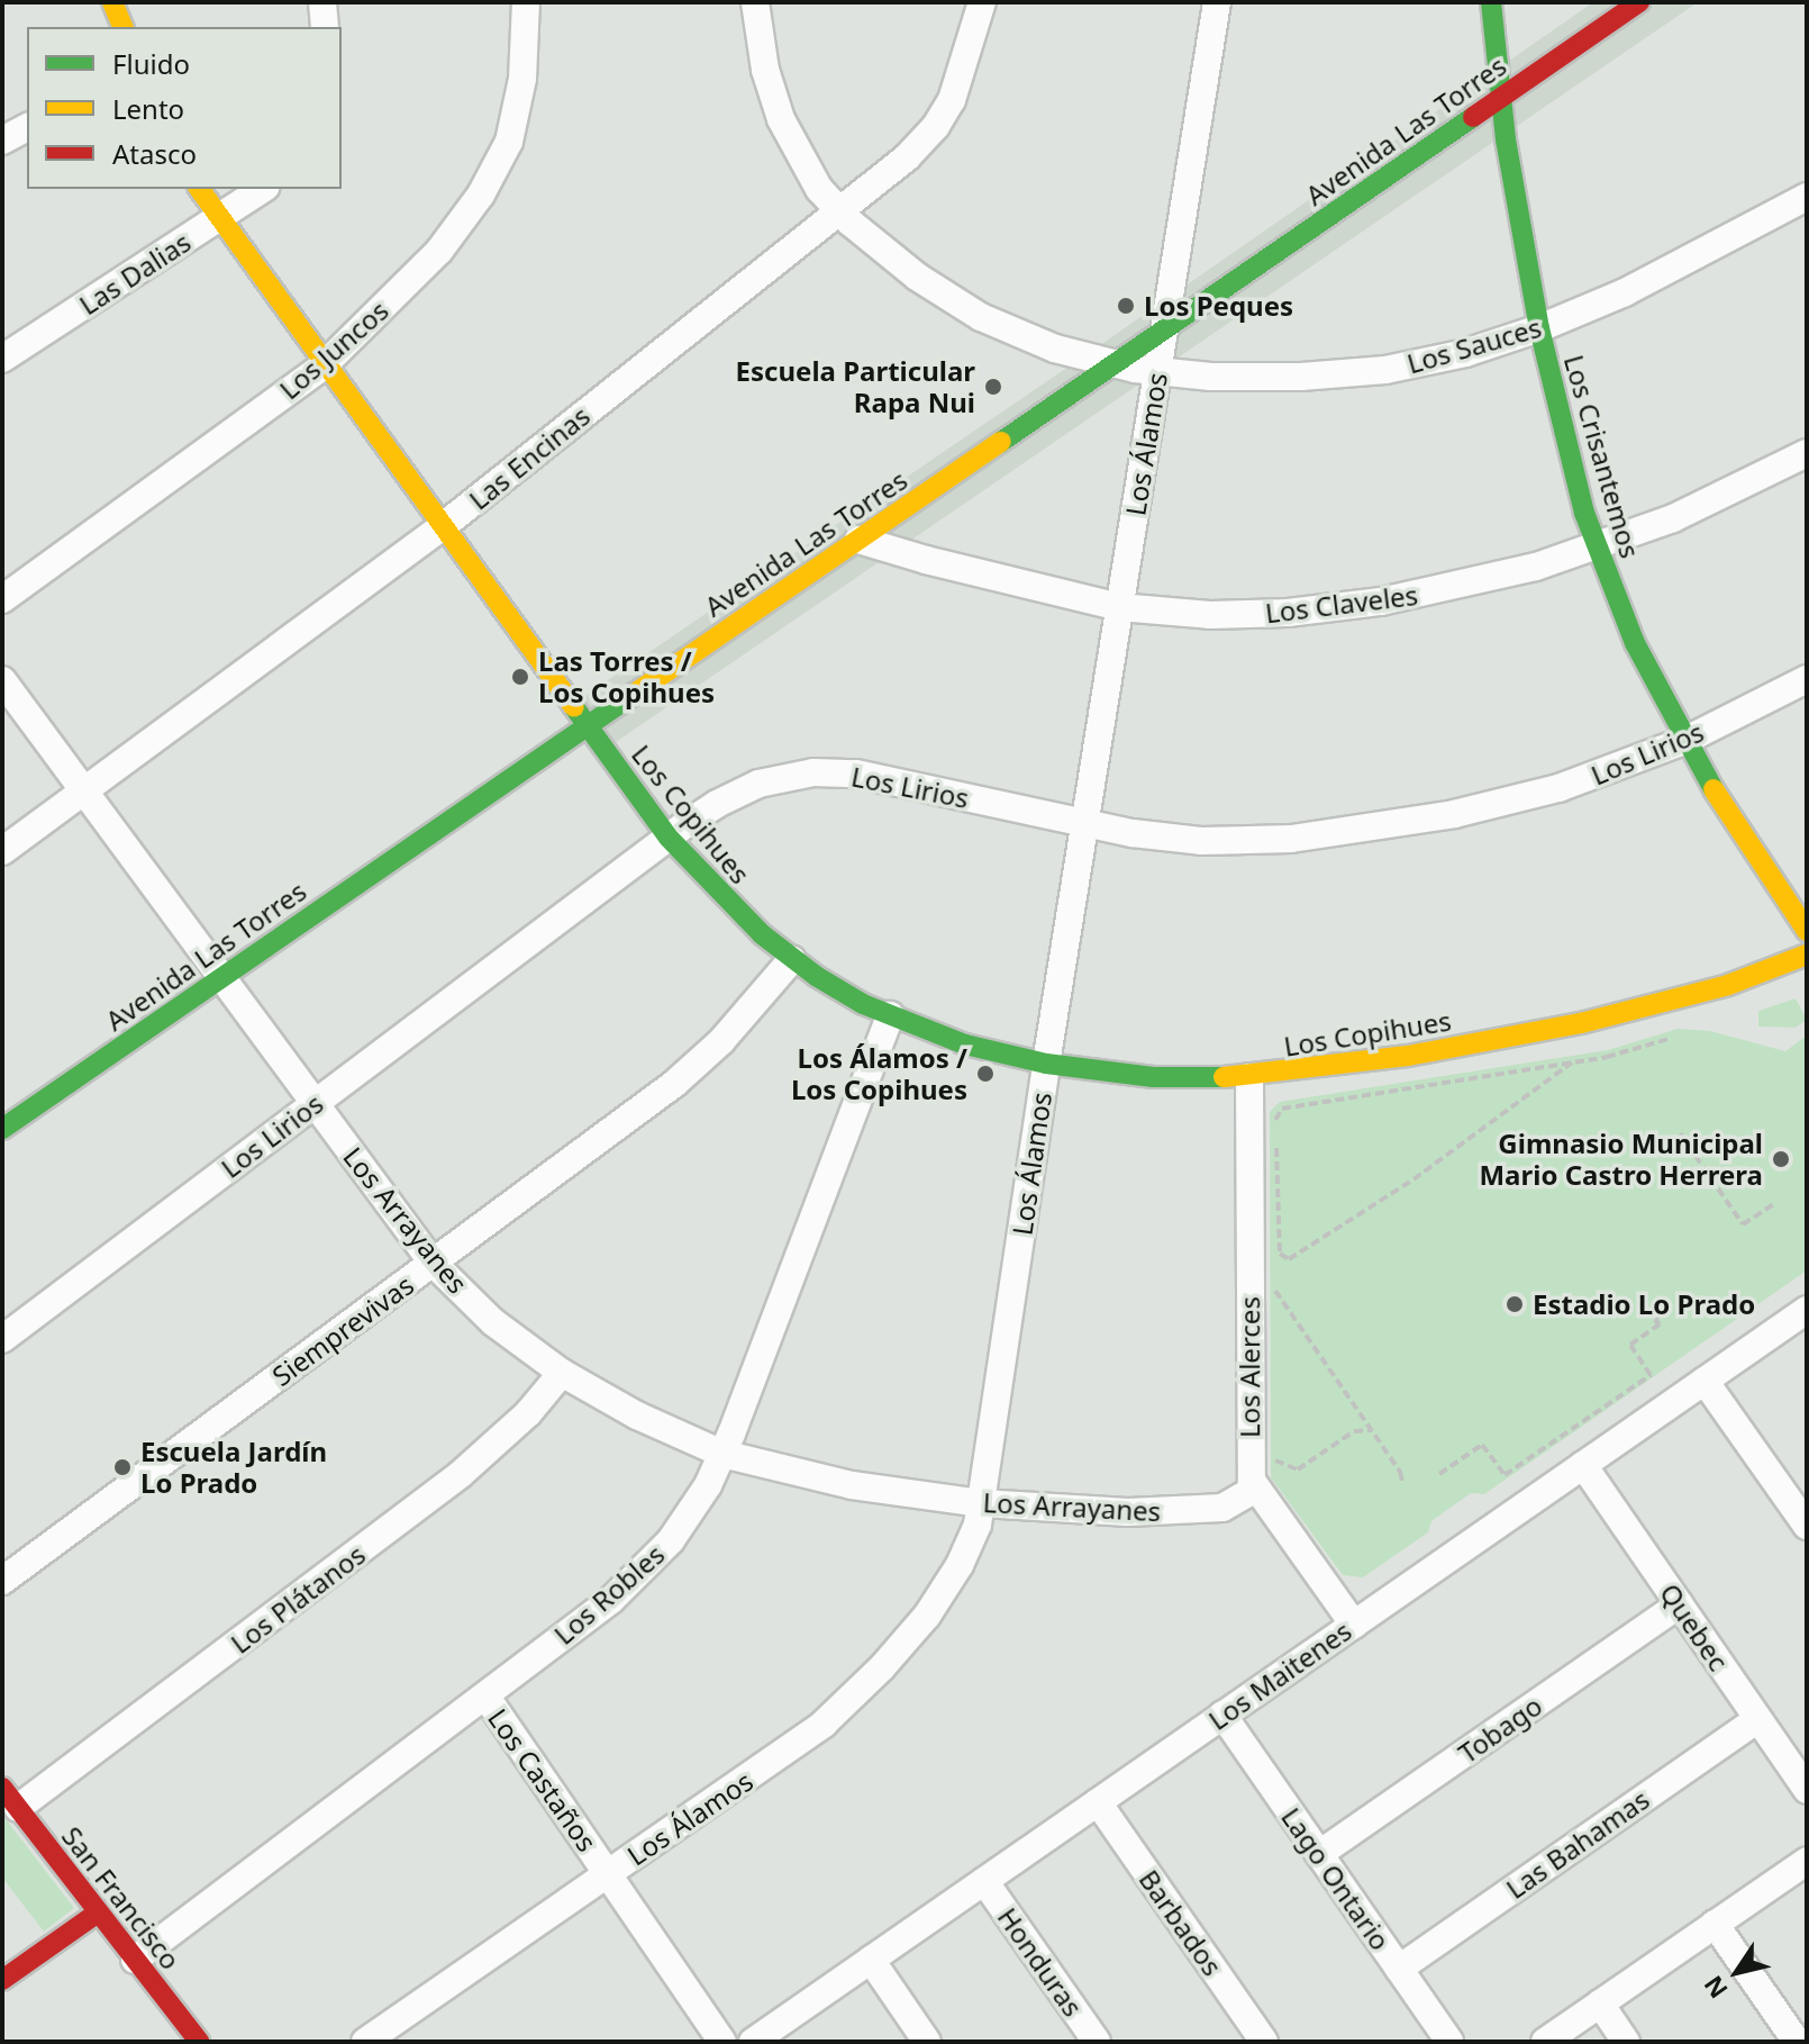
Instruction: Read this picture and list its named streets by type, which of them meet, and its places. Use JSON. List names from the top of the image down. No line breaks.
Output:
{"streets":{"street":["Avenida Las Torres","Las Dalias","Los Sauces","Los Juncos","Los Álamos","Los Crisantemos","Las Encinas","Los Claveles","Los Lirios","Los Copihues","Los Arrayanes","Siemprevivas","Los Alerces","Los Robles","Los Plátanos","Quebec","Los Maitenes","Tobago","Los Castaños","Las Bahamas","Lago Ontario","San Francisco","Barbados","Honduras"]},"crossings":[["Avenida Las Torres","Los Sauces"],["Avenida Las Torres","Los Álamos"],["Avenida Las Torres","Los Crisantemos"],["Avenida Las Torres","Los Claveles"],["Avenida Las Torres","Los Copihues"],["Avenida Las Torres","Los Arrayanes"],["Las Dalias","Los Copihues"],["Los Sauces","Los Álamos"],["Los Sauces","Los Crisantemos"],["Los Sauces","Las Encinas"],["Los Juncos","Los Copihues"],["Los Álamos","Los Claveles"],["Los Álamos","Los Lirios"],["Los Álamos","Los Copihues"],["Los Álamos","Los Arrayanes"],["Los Álamos","Los Castaños"],["Los Crisantemos","Los Claveles"],["Los Crisantemos","Los Lirios"],["Las Encinas","Los Copihues"],["Las Encinas","Los Arrayanes"],["Los Lirios","Los Copihues"],["Los Lirios","Los Arrayanes"],["Los Copihues","Siemprevivas"],["Los Copihues","Los Alerces"],["Los Copihues","Los Robles"],["Los Arrayanes","Siemprevivas"],["Los Arrayanes","Los Alerces"],["Los Arrayanes","Los Robles"],["Los Arrayanes","Los Plátanos"],["Los Robles","Los Castaños"],["Los Robles","San Francisco"],["Los Plátanos","San Francisco"],["Quebec","Los Maitenes"],["Quebec","Tobago"],["Quebec","Las Bahamas"],["Los Maitenes","Lago Ontario"],["Los Maitenes","Barbados"],["Los Maitenes","Honduras"],["Tobago","Lago Ontario"],["Las Bahamas","Lago Ontario"]],"places":["Los Peques","Escuela Particular Rapa Nui","Las Torres / Los Copihues","Los Álamos / Los Copihues","Gimnasio Municipal Mario Castro Herrera","Estadio Lo Prado","Escuela Jardín Lo Prado"],"legend":["Fluido","Lento","Atasco"],"north":"bottom left"}
